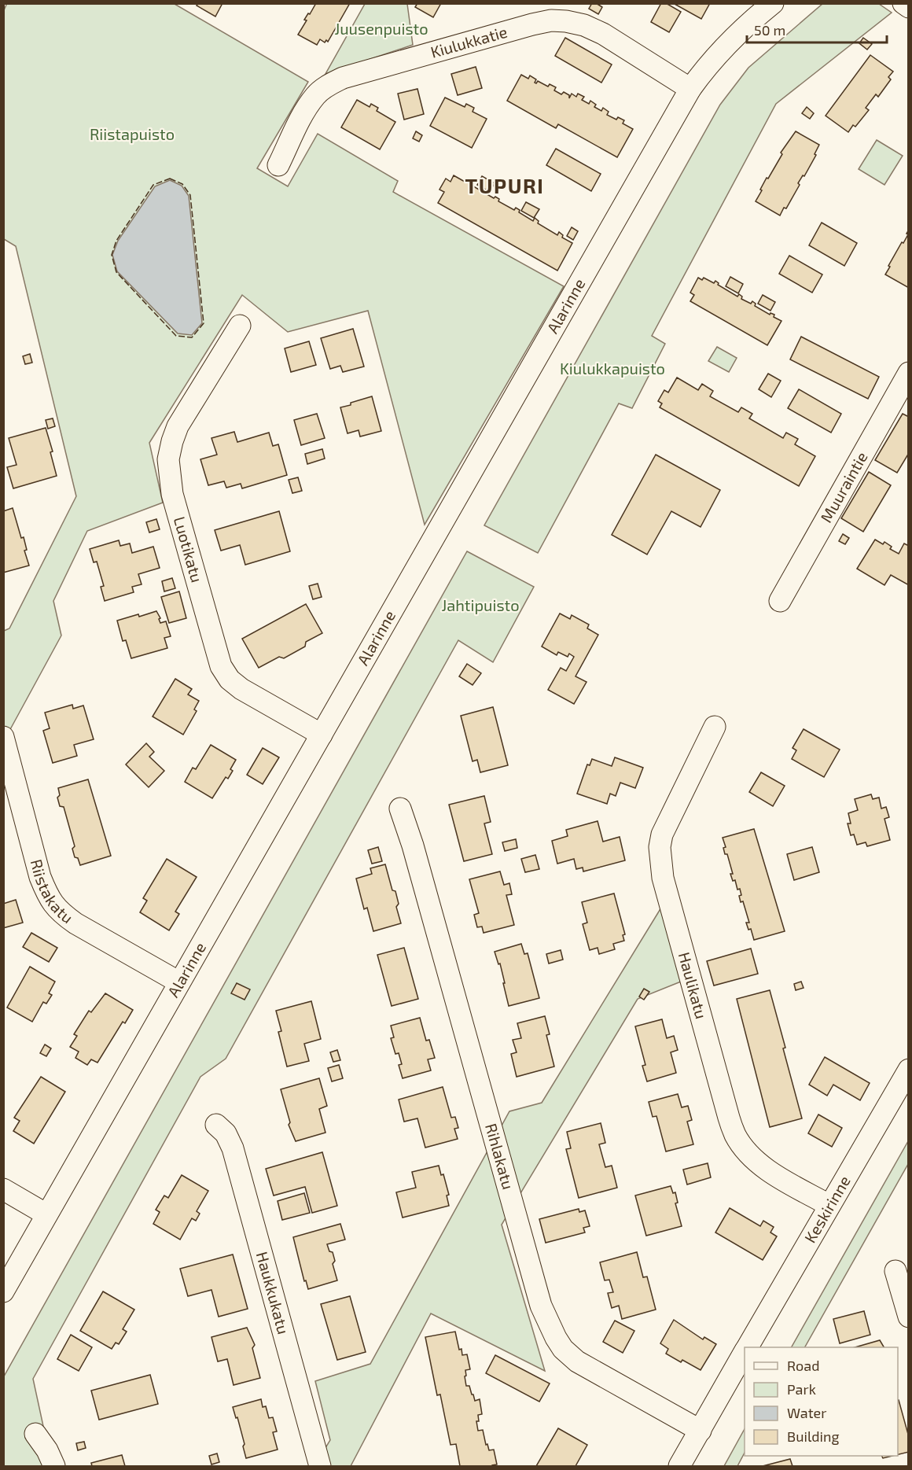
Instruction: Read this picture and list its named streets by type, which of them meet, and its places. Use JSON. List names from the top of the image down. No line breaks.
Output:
{"streets":{"street":["Kiulukkatie","Alarinne","Muuraintie","Luotikatu","Riistakatu","Haulikatu","Rihlakatu","Keskirinne","Haukkukatu"]},"crossings":[["Kiulukkatie","Alarinne"],["Alarinne","Luotikatu"],["Alarinne","Riistakatu"],["Haulikatu","Keskirinne"],["Rihlakatu","Keskirinne"]],"districts":["TUPURI"],"parks":["Juusenpuisto","Riistapuisto","Kiulukkapuisto","Jahtipuisto"],"legend":["Road","Park","Water","Building"],"scale_bar":"50 m"}
